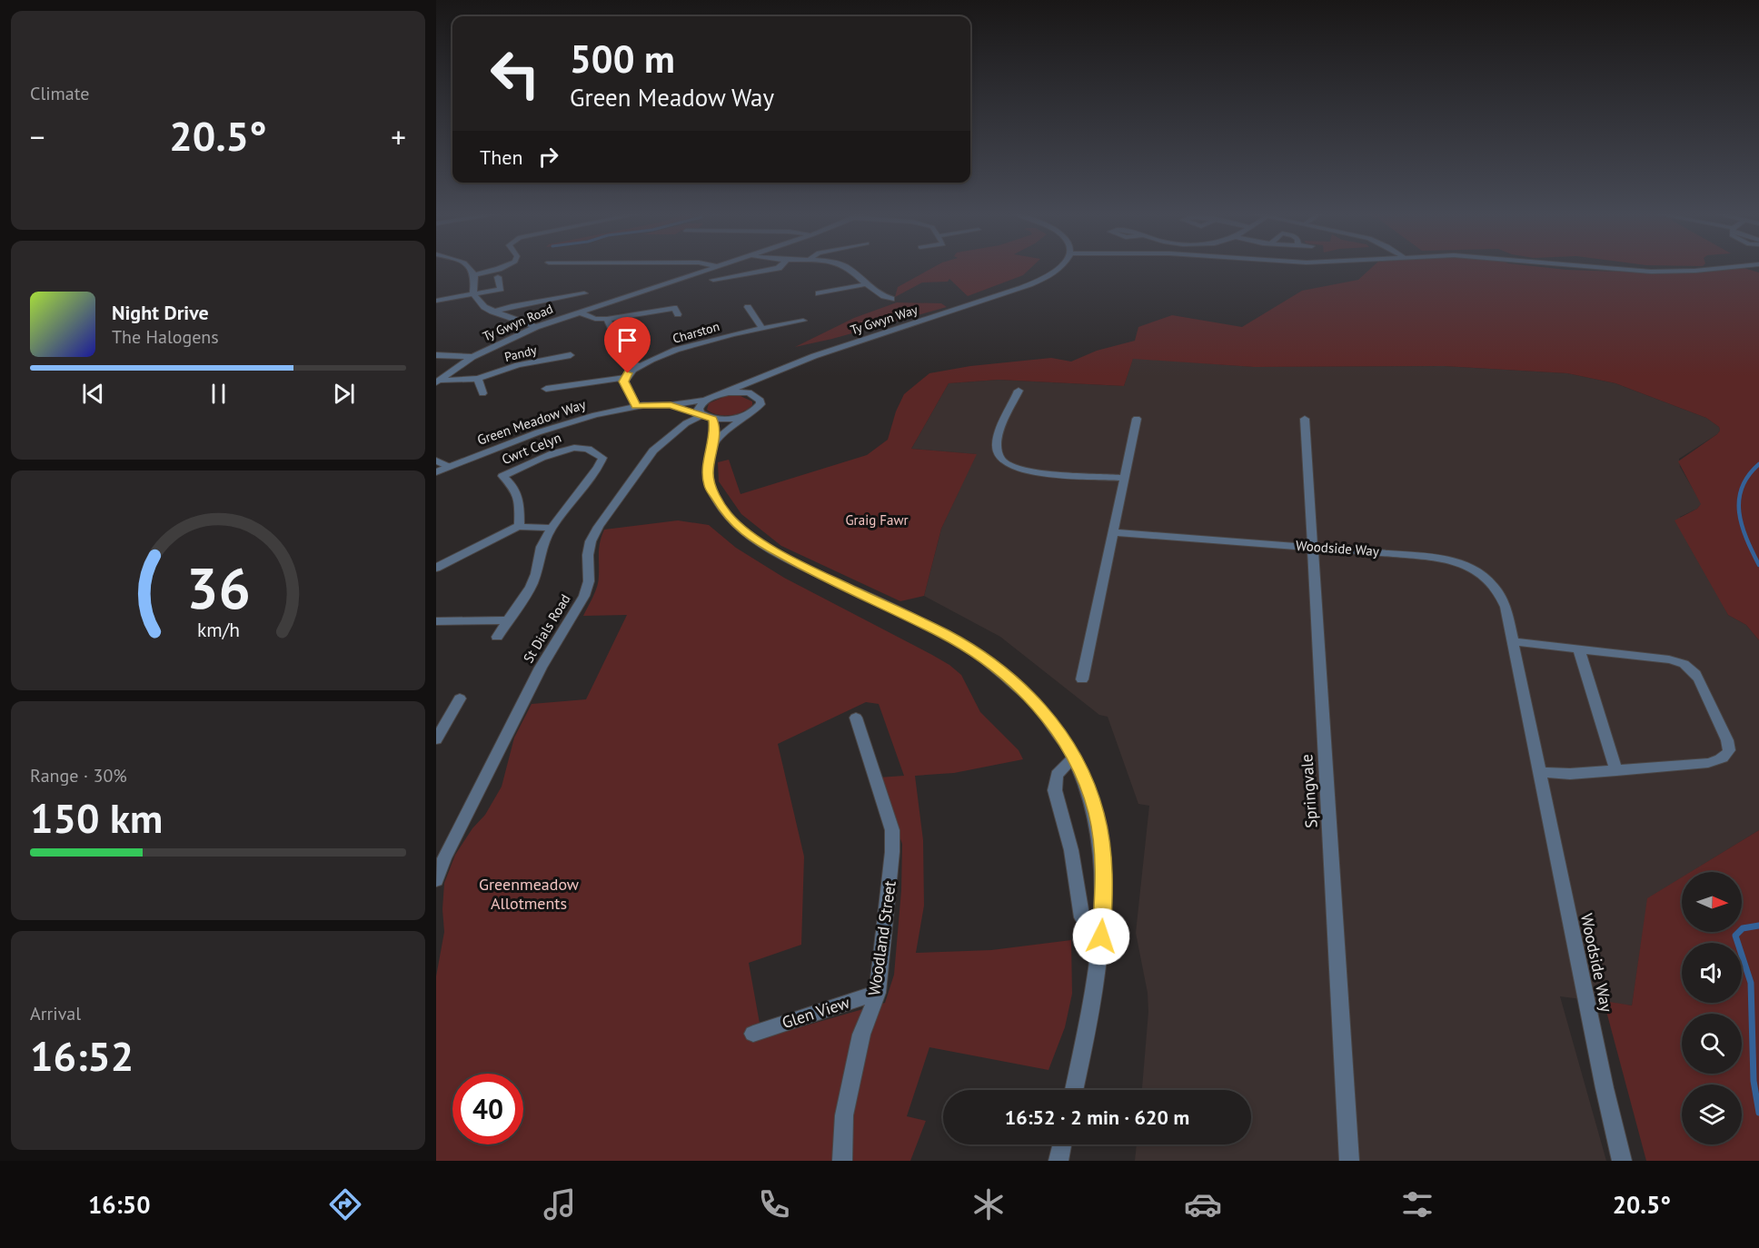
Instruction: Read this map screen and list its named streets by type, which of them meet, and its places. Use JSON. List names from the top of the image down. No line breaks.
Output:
{"streets":{"street":["Ty Gwyn Way","Ty Gwyn Road","Charston","Pandy","Green Meadow Way","Cwrt Celyn","Woodside Way","St Dials Road","Springvale","Woodland Street","Glen View"]},"crossings":[["Ty Gwyn Road","Pandy"],["Green Meadow Way","St Dials Road"],["Woodside Way","Springvale"],["Woodland Street","Glen View"]],"parks":["Graig Fawr","Greenmeadow Allotments"],"north":"right","page":{"tile":["Climate",["Range · 30%","150 km"],["Arrival","16:52"]],"turn":["500 m","Green Meadow Way"],"heat":["−","20.5°","+"],"then":"Then","song":["Night Drive","The Halogens"],"limit":"40","trip":"16:52 · 2 min · 620 m","tabs":["16:50","20.5°"],"gauge":["36","km/h"]}}
